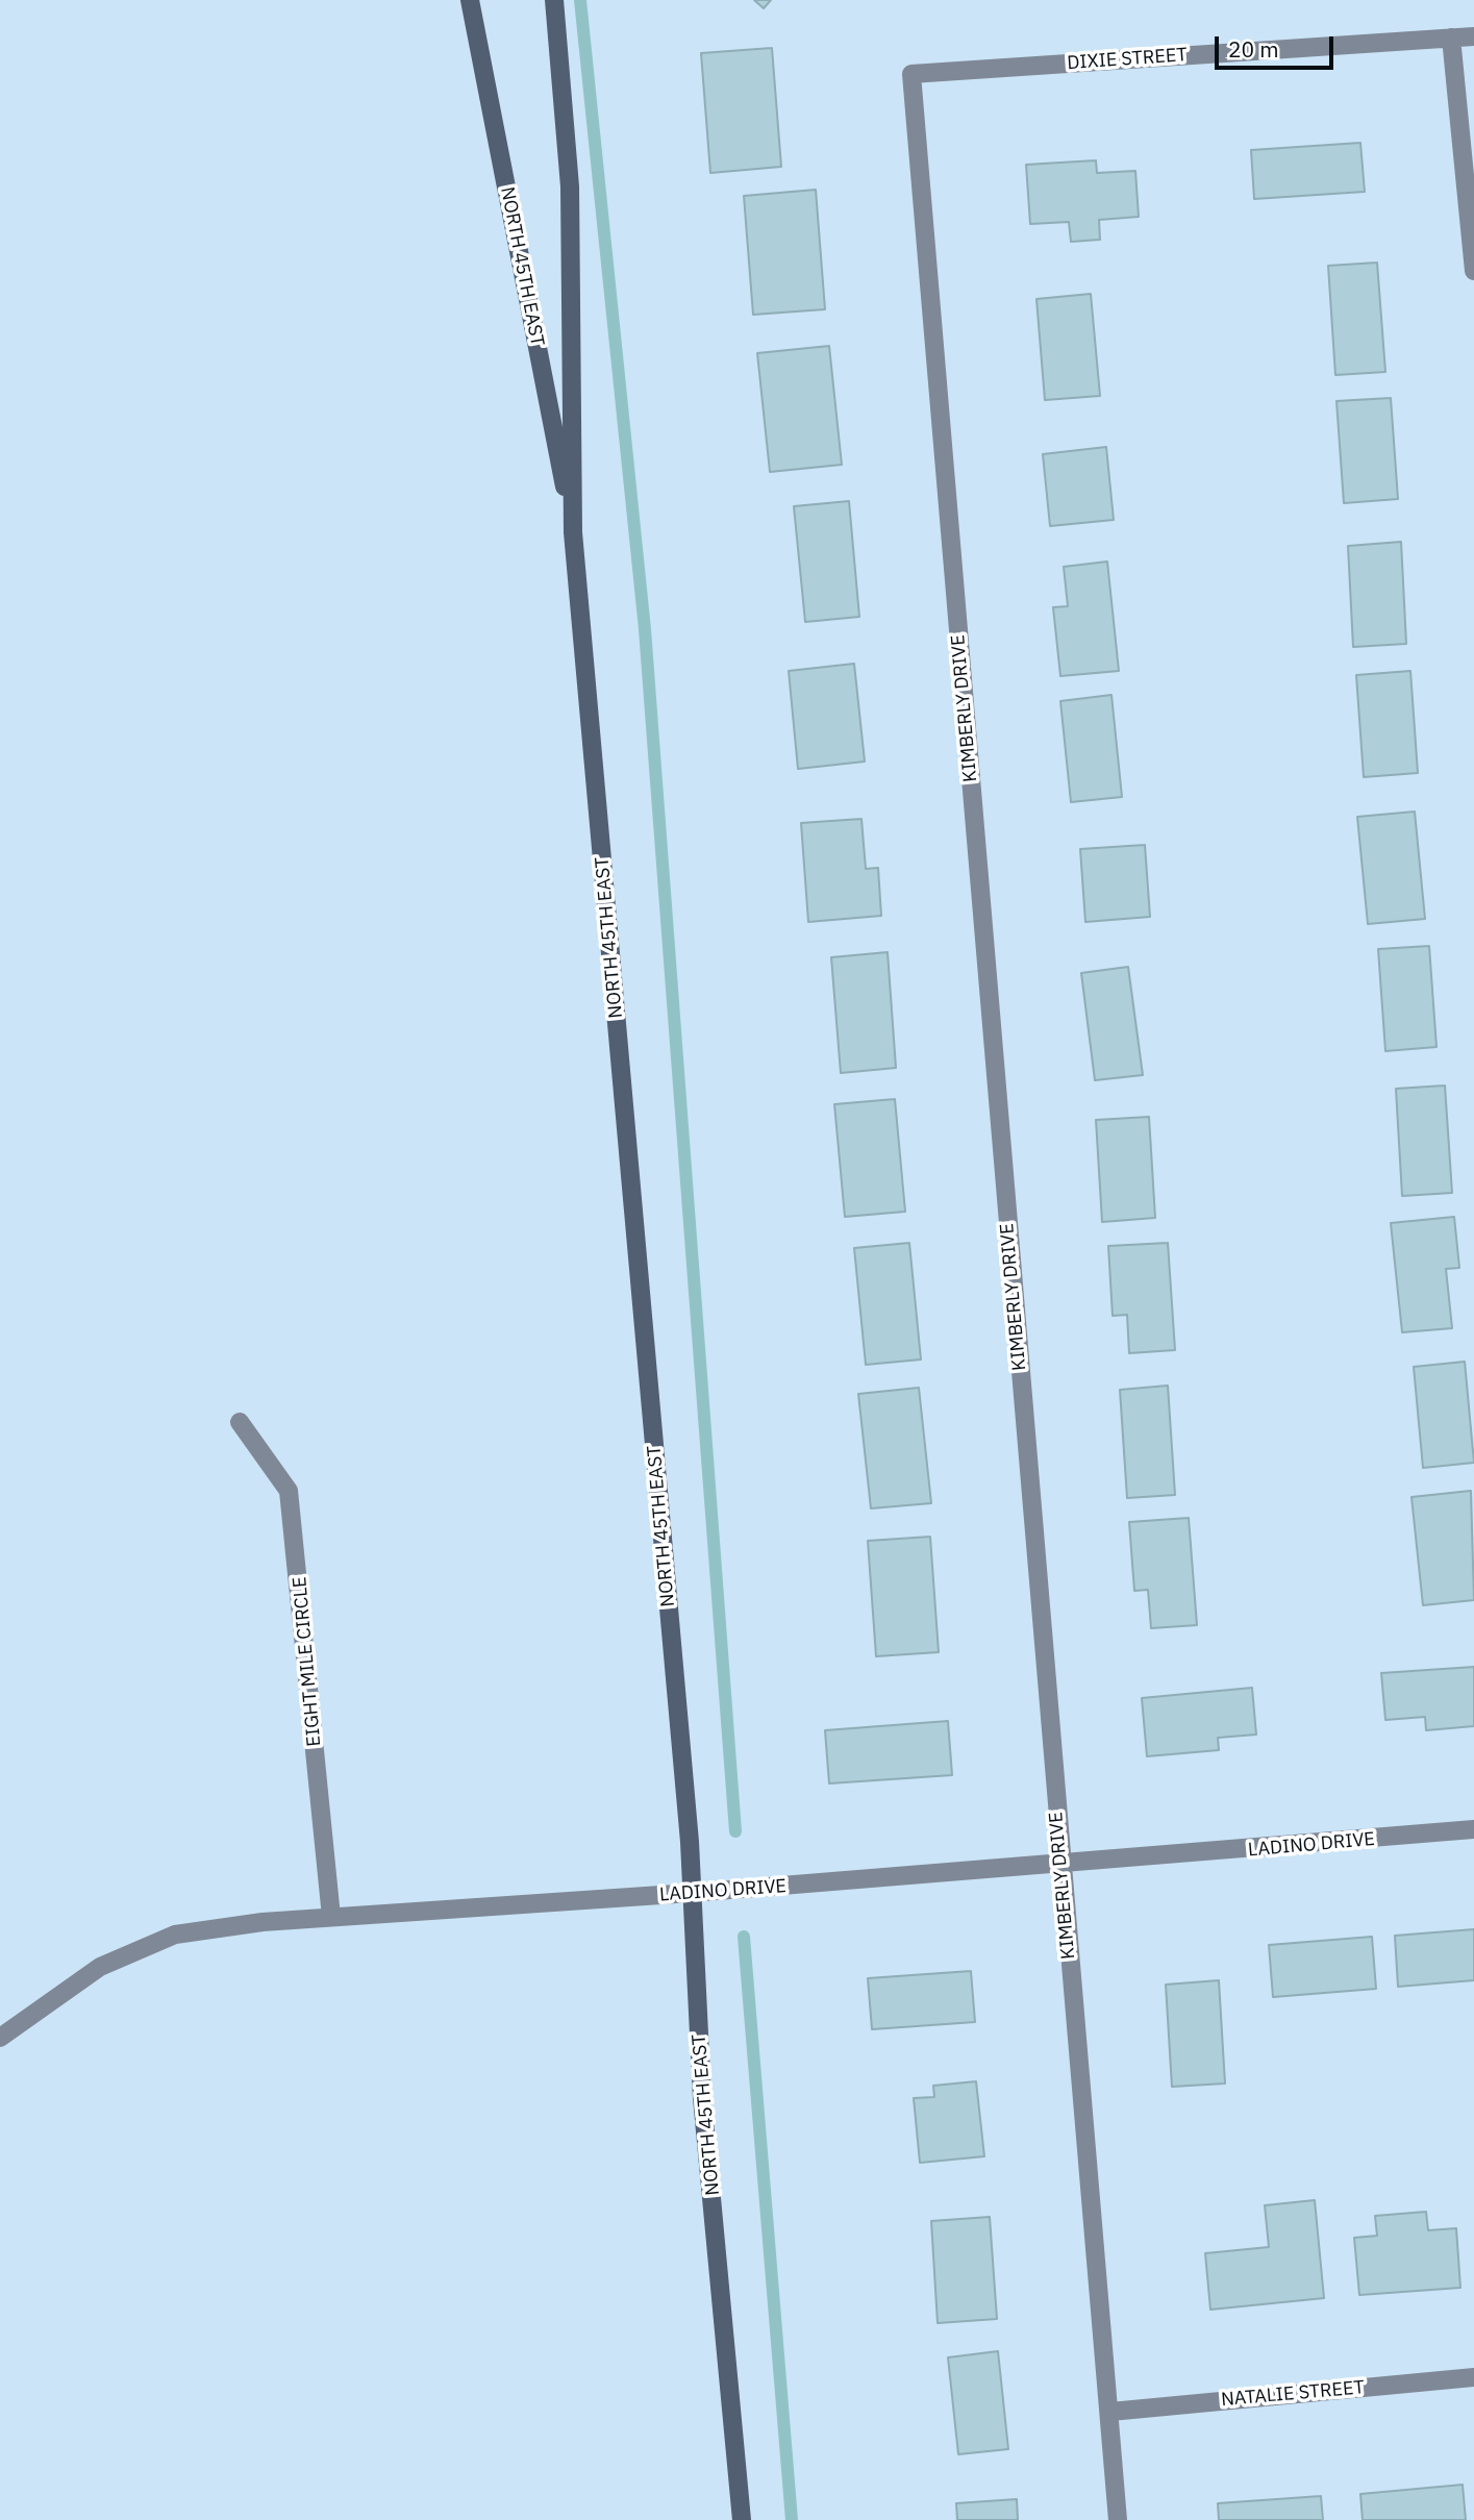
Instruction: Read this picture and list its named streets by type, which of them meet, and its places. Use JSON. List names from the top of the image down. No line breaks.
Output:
{"streets":{"main road":["NORTH 45TH EAST"],"street":["DIXIE STREET","KIMBERLY DRIVE","EIGHT MILE CIRCLE","LADINO DRIVE","NATALIE STREET"]},"crossings":[["DIXIE STREET","KIMBERLY DRIVE"],["NORTH 45TH EAST","LADINO DRIVE"],["KIMBERLY DRIVE","LADINO DRIVE"],["KIMBERLY DRIVE","NATALIE STREET"],["EIGHT MILE CIRCLE","LADINO DRIVE"]],"scale_bar":"20 m"}
